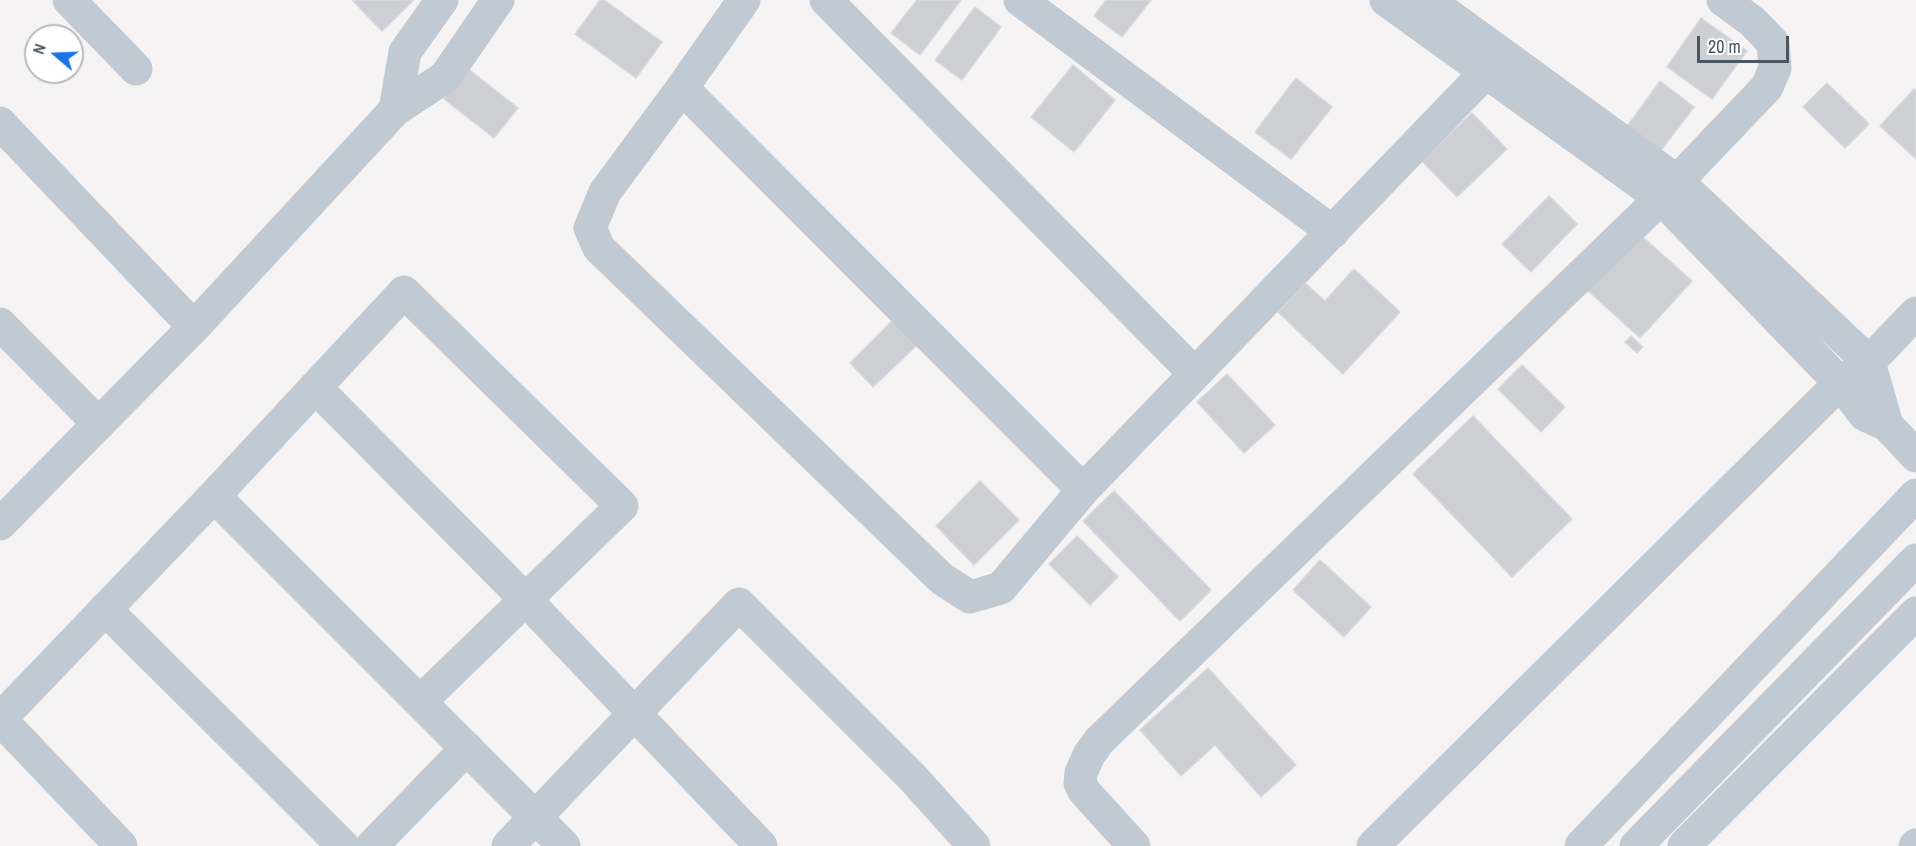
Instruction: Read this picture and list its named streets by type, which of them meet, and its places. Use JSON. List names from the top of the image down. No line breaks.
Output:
{"scale_bar":"20 m","north":"left"}
